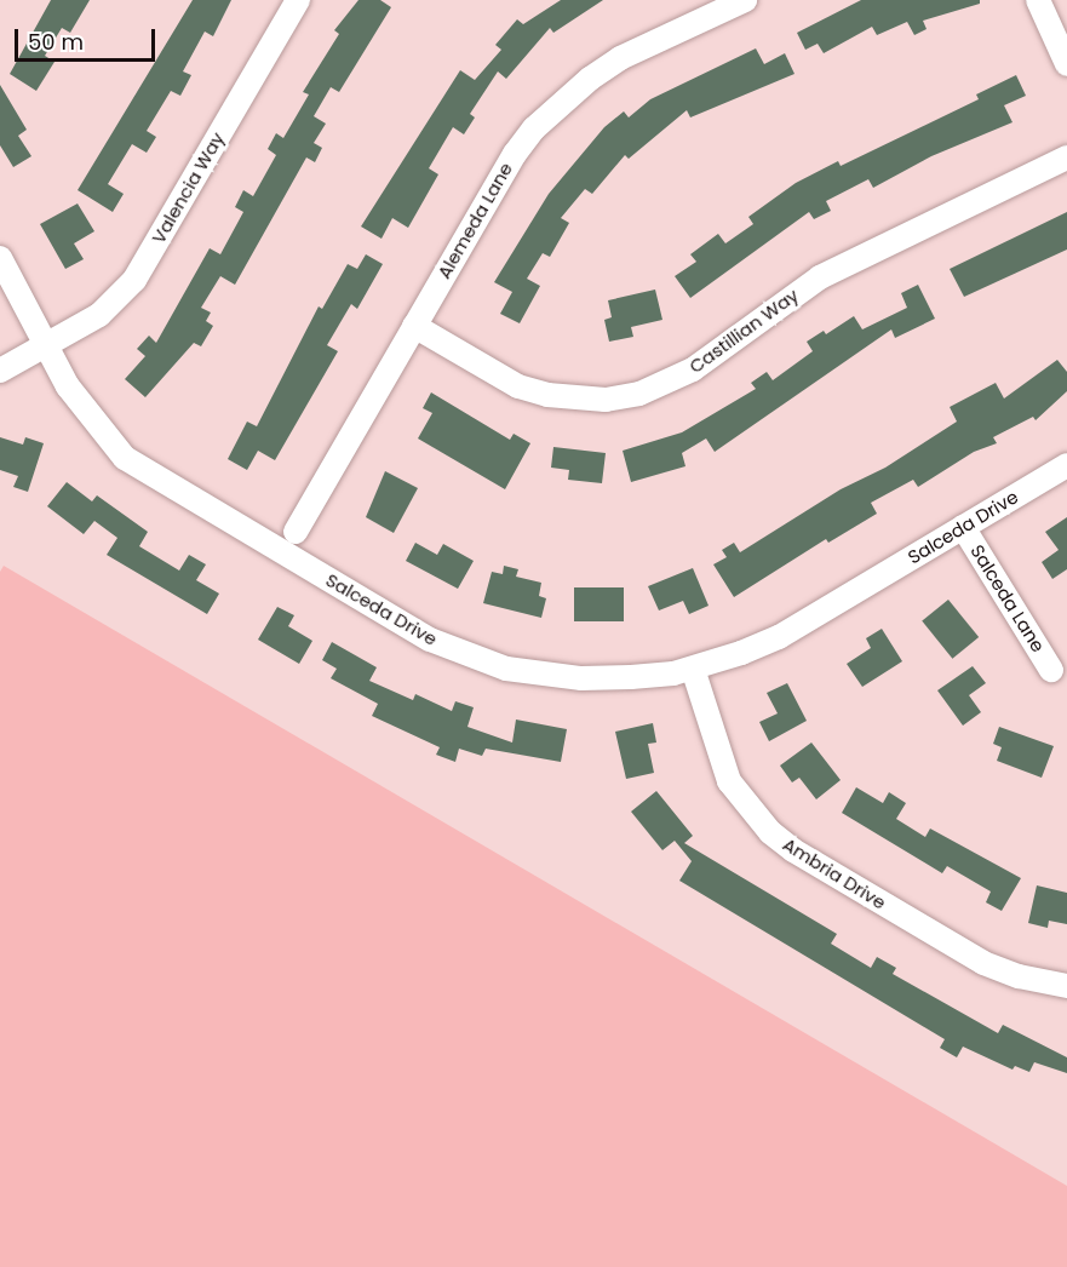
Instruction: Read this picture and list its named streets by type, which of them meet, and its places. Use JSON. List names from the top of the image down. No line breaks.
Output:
{"streets":{"street":["Valencia Way","Alemeda Lane","Castillian Way","Salceda Drive","Salceda Lane","Ambria Drive"]},"crossings":[["Valencia Way","Salceda Drive"],["Alemeda Lane","Castillian Way"],["Salceda Drive","Salceda Lane"],["Salceda Drive","Ambria Drive"]],"scale_bar":"50 m"}
